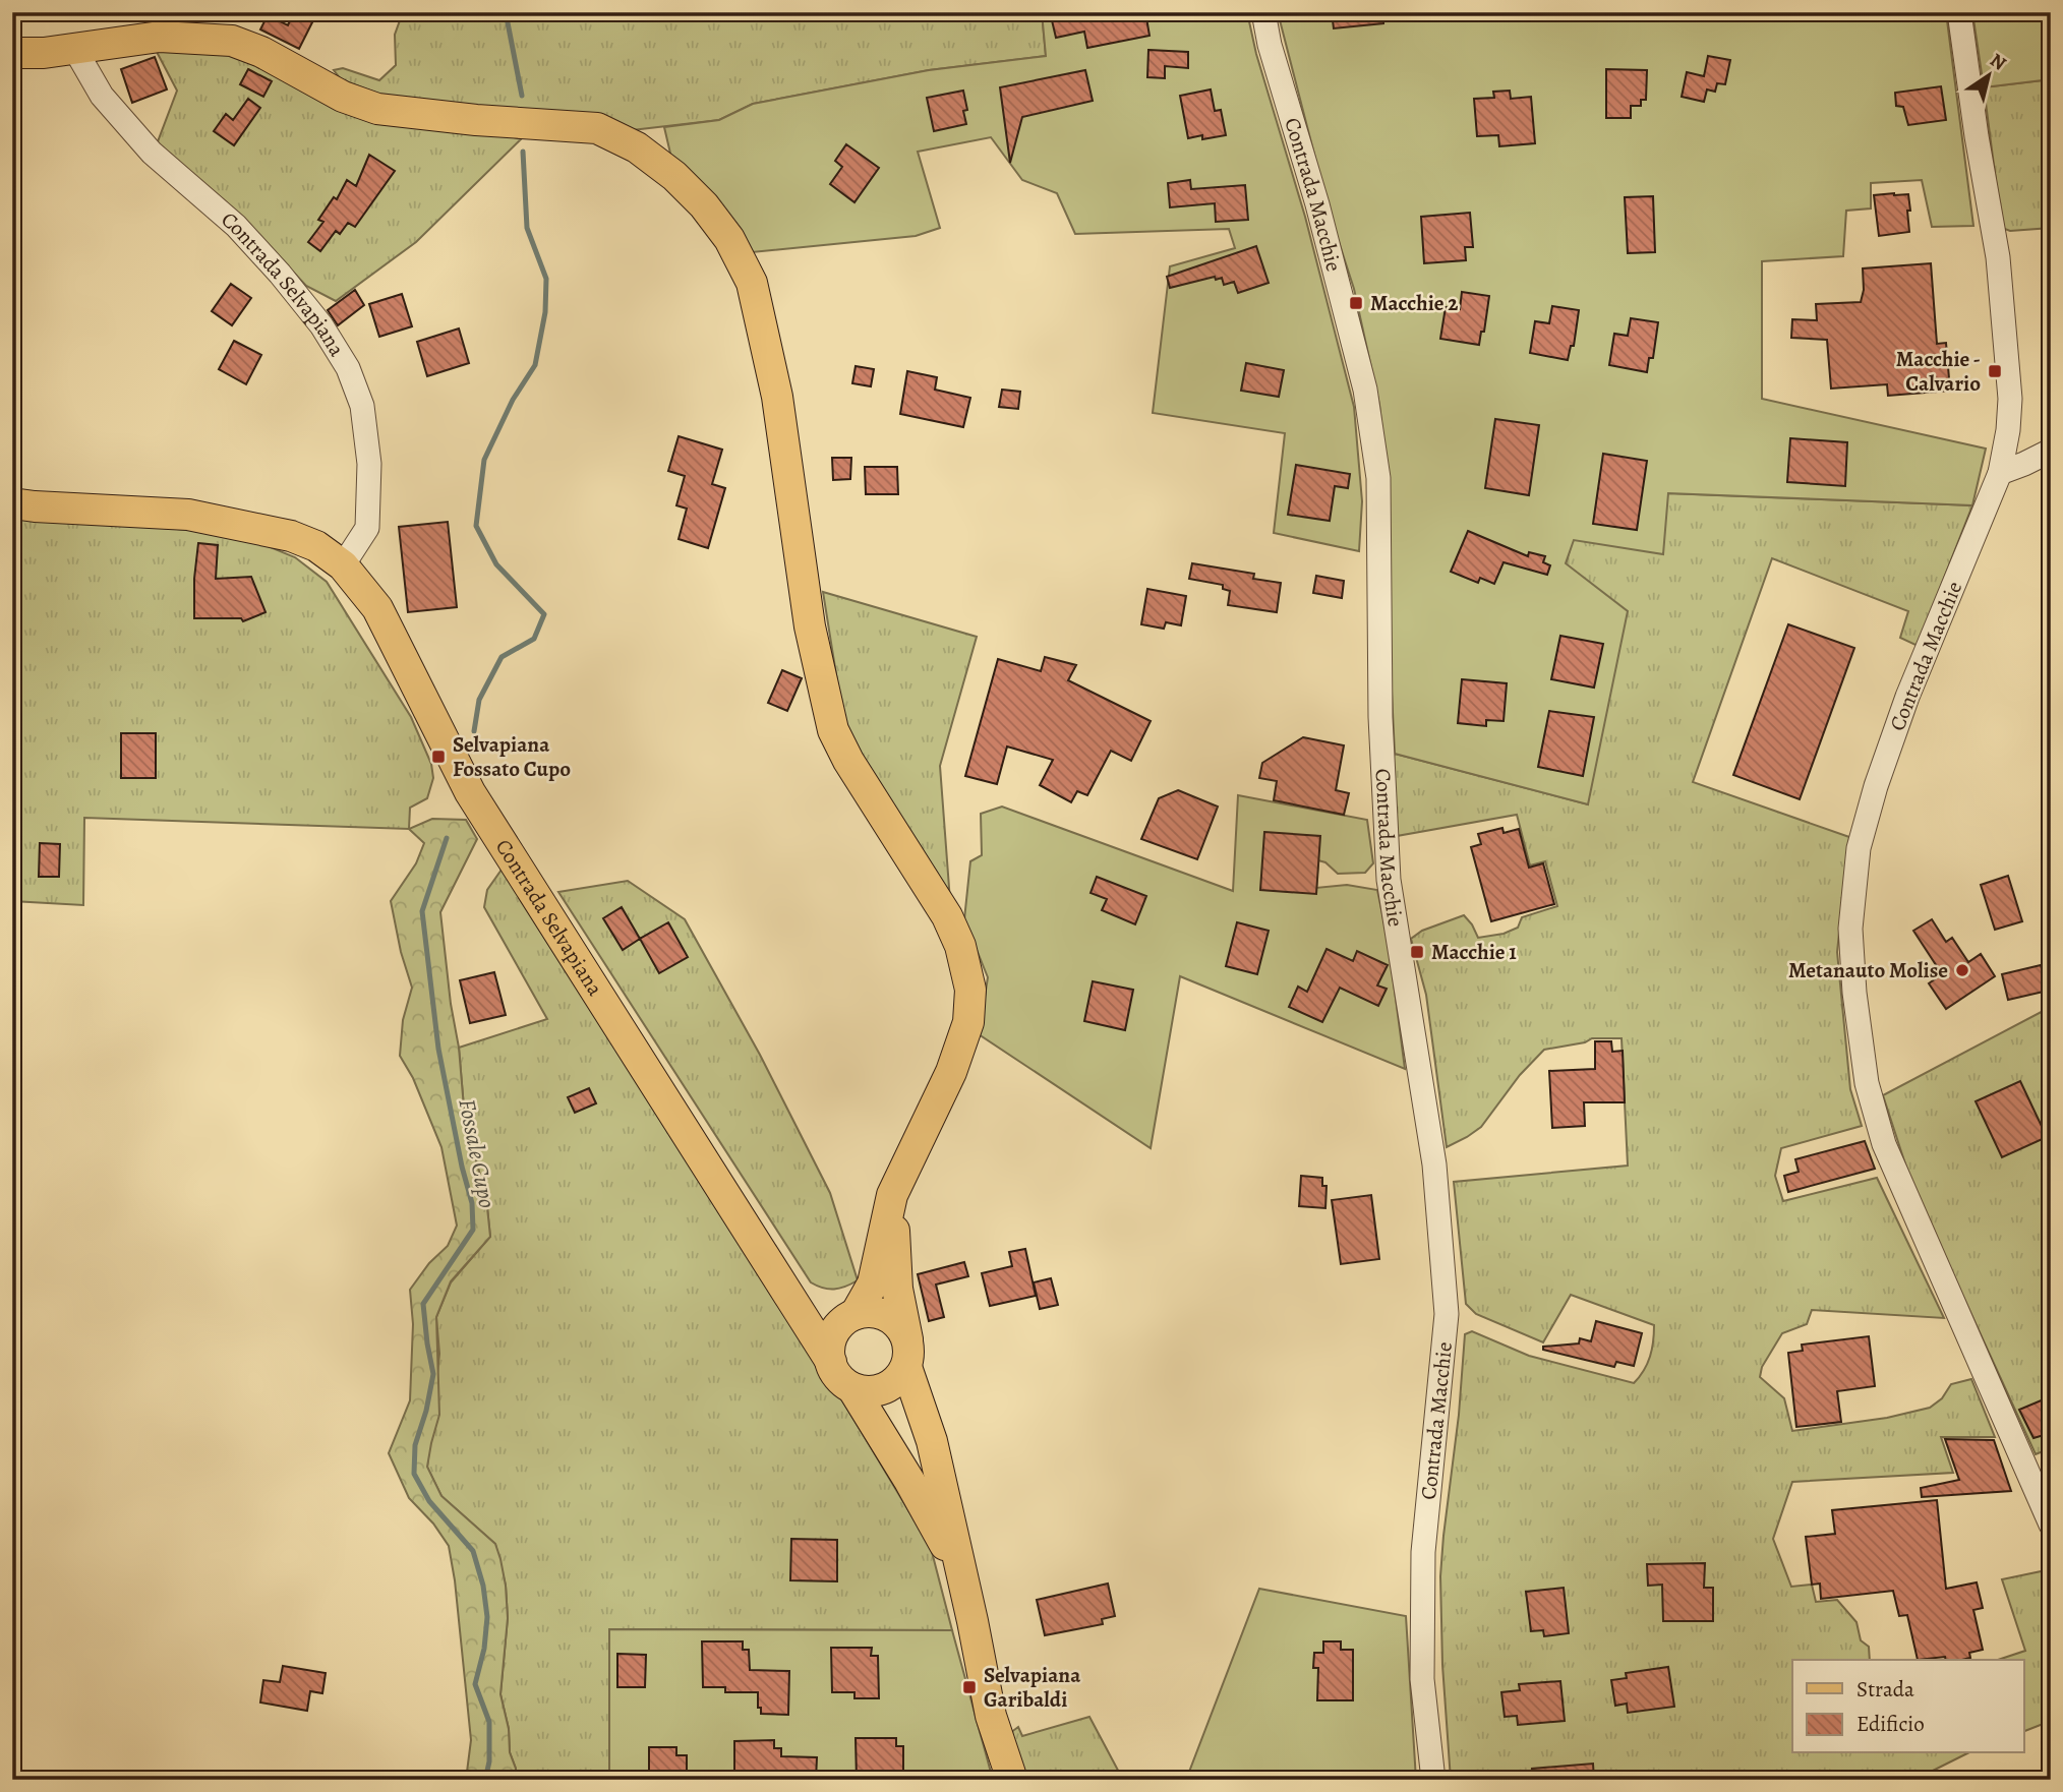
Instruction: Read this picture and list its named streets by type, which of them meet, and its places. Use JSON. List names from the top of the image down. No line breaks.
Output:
{"streets":{"main road":["Contrada Selvapiana"],"street":["Contrada Macchie"]},"water":["Fossale Cupo"],"places":{"transit":["Macchie 2","Macchie - Calvario","Selvapiana Fossato Cupo","Macchie 1","Selvapiana Garibaldi"],"other":["Metanauto Molise"]},"legend":["Strada","Edificio"],"north":"top right"}
